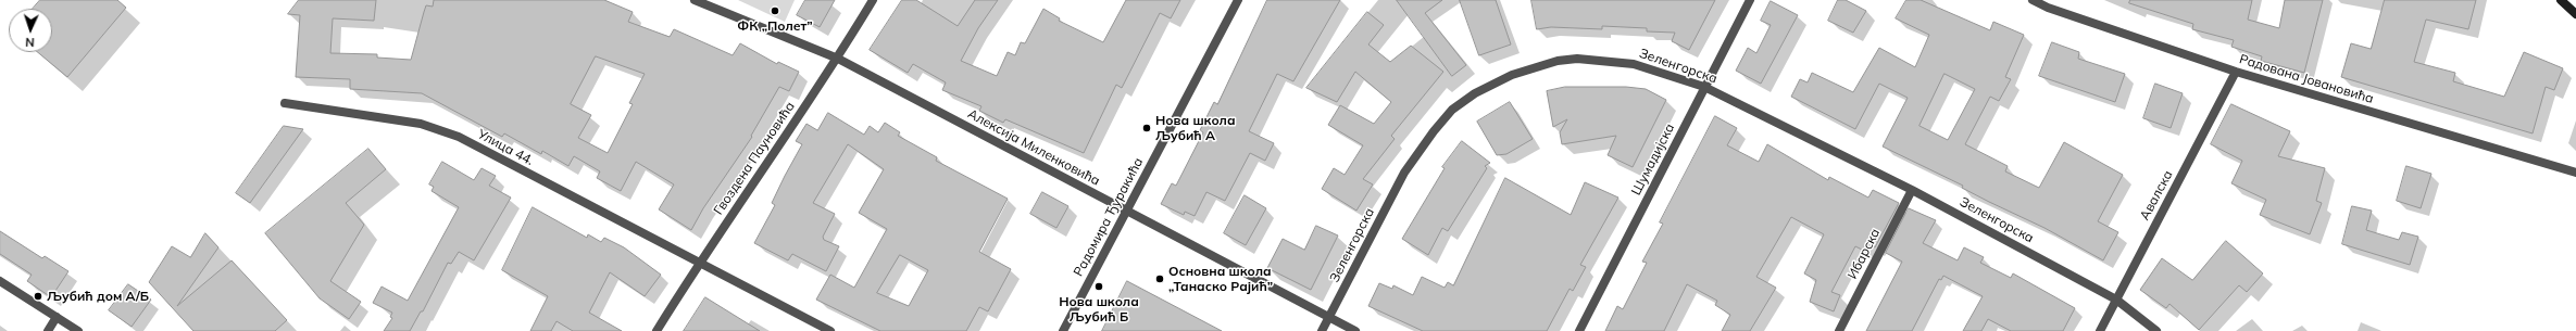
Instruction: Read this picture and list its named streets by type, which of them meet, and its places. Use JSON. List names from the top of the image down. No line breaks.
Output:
{"streets":{"street":["Зеленгорска","Радована Јовановића","Улица 44.","Алексија Миленковића","Гвоздена Пауновића","Шумадијска","Авалска","Радомира Ђуракића","Ибарска"]},"crossings":[["Зеленгорска","Алексија Миленковића"],["Зеленгорска","Шумадијска"],["Зеленгорска","Авалска"],["Зеленгорска","Ибарска"],["Радована Јовановића","Авалска"],["Улица 44.","Гвоздена Пауновића"],["Алексија Миленковића","Гвоздена Пауновића"],["Алексија Миленковића","Радомира Ђуракића"]],"places":["ФК „Полет”","Нова школа Љубић А","Основна школа „Танаско Рајић”","Нова школа Љубић Б","Љубић дом А/Б"],"north":"bottom"}
